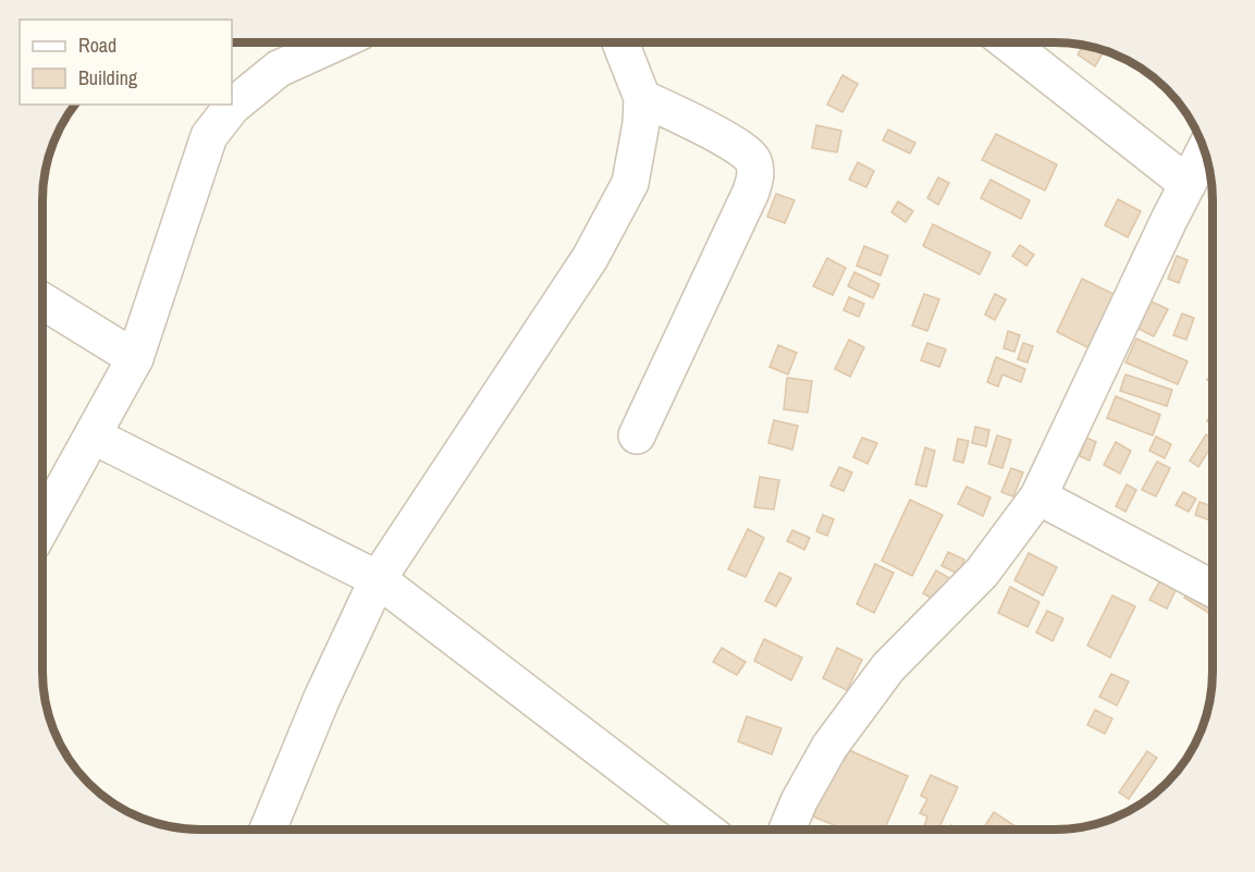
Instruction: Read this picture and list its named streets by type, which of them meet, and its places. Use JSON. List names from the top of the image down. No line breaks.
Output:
{"legend":["Road","Building"]}
